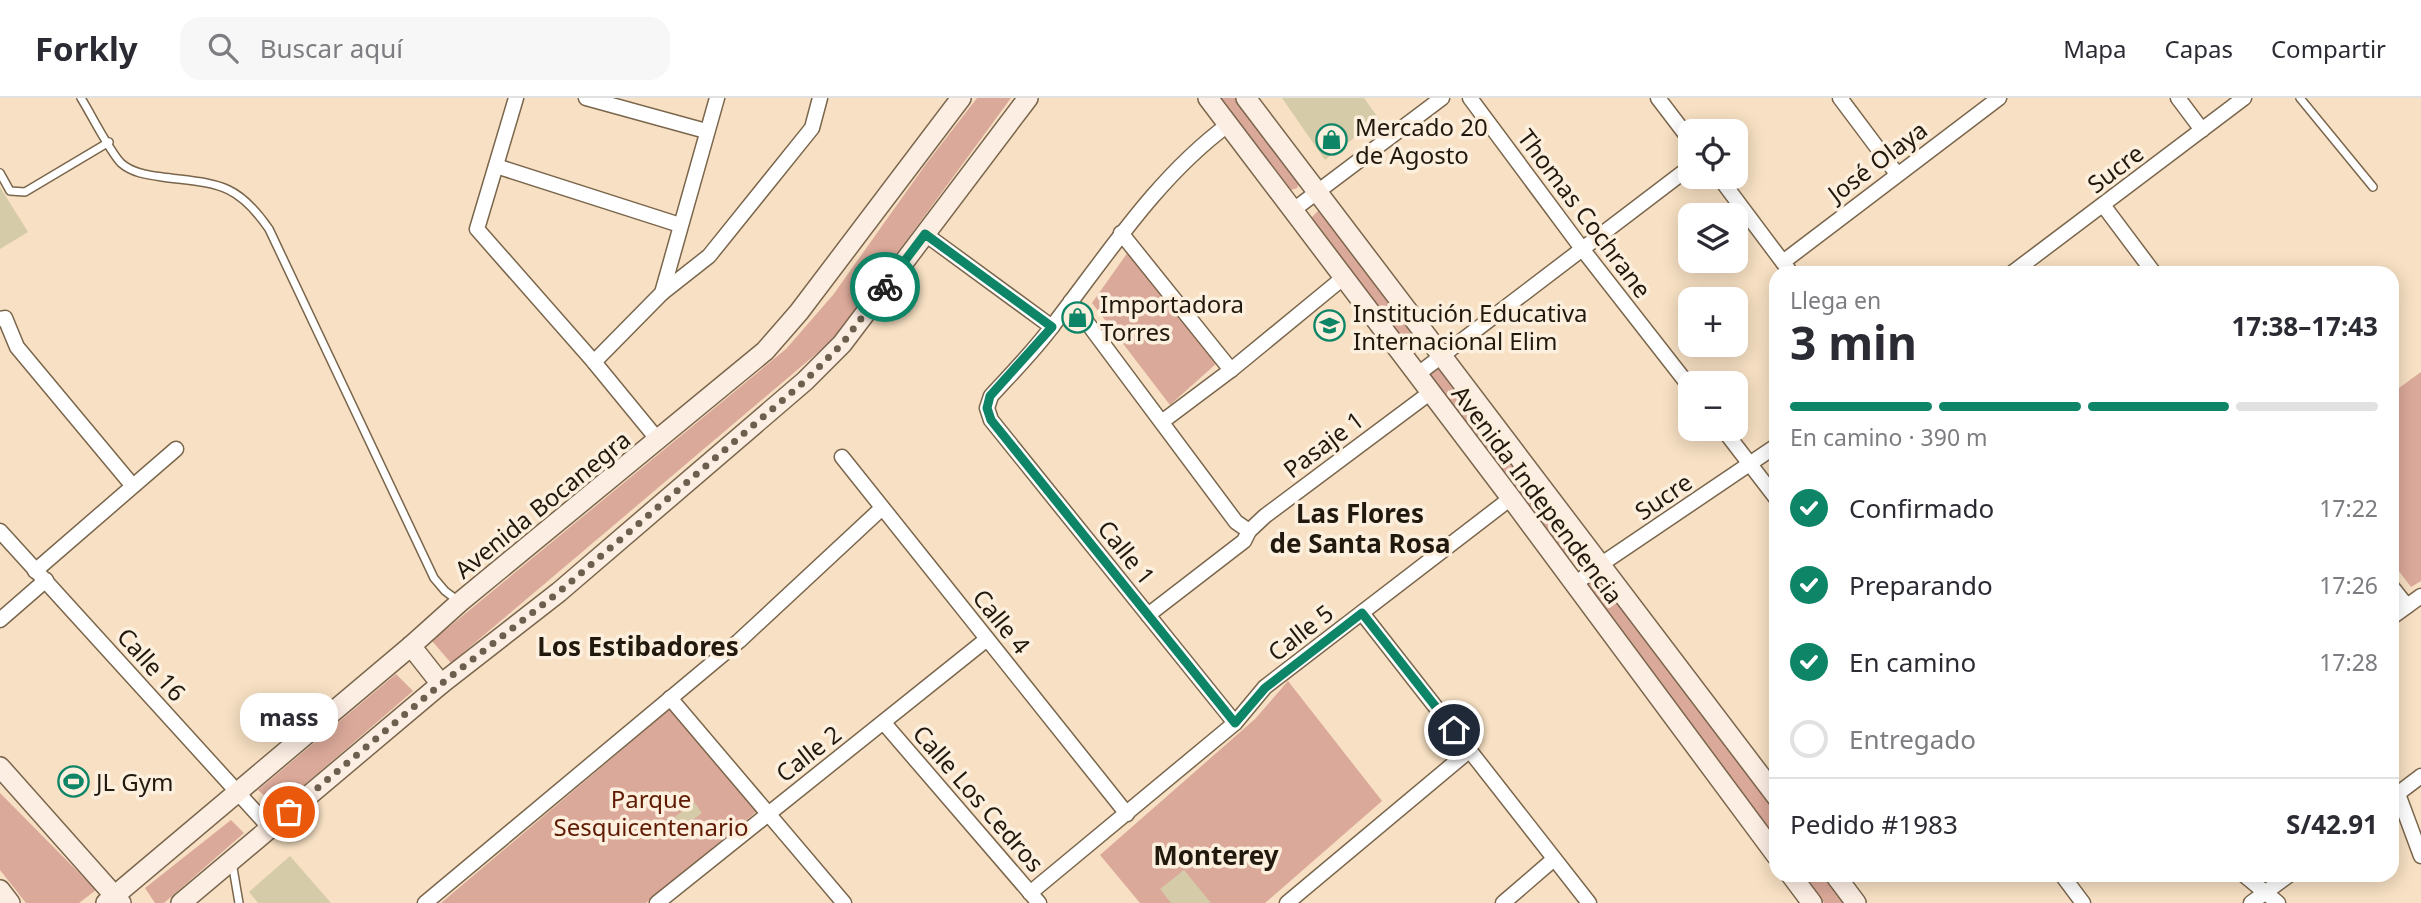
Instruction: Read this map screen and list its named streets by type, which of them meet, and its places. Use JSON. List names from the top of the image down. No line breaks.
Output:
{"streets":{"main road":["Avenida Independencia","Avenida Bocanegra"],"street":["José Olaya","Sucre","Thomas Cochrane","Pasaje 1","Calle 1","Calle 4","Calle 5","Calle 16","Calle 2","Calle Los Cedros"]},"crossings":[["Sucre","Avenida Independencia"],["Pasaje 1","Avenida Independencia"],["Pasaje 1","Calle 1"],["Avenida Independencia","Calle 5"],["Avenida Bocanegra","Calle 16"],["Calle 1","Calle 5"],["Calle 4","Calle 5"],["Calle 4","Calle 2"],["Calle 5","Calle Los Cedros"],["Calle 2","Calle Los Cedros"]],"districts":["Las Flores de Santa Rosa","Los Estibadores","Monterey"],"parks":["Parque Sesquicentenario"],"places":{"shop":["Mercado 20 de Agosto","Importadora Torres"],"school or university":["Institución Educativa Internacional Elim"],"sports":["JL Gym"],"other":["mass"]},"page":{"header":"Forkly","search":"Buscar aquí","nav":["Mapa","Capas","Compartir"],"map_buttons":["+","−"],"heading":["3 min","Llega en","17:38–17:43"],"panel":["Pedido #1983","S/42.91"],"bar":"En camino · 390 m","list":[["Confirmado","17:22"],["Preparando","17:26"],["En camino","17:28"],"Entregado"],"bubble":"mass"}}
